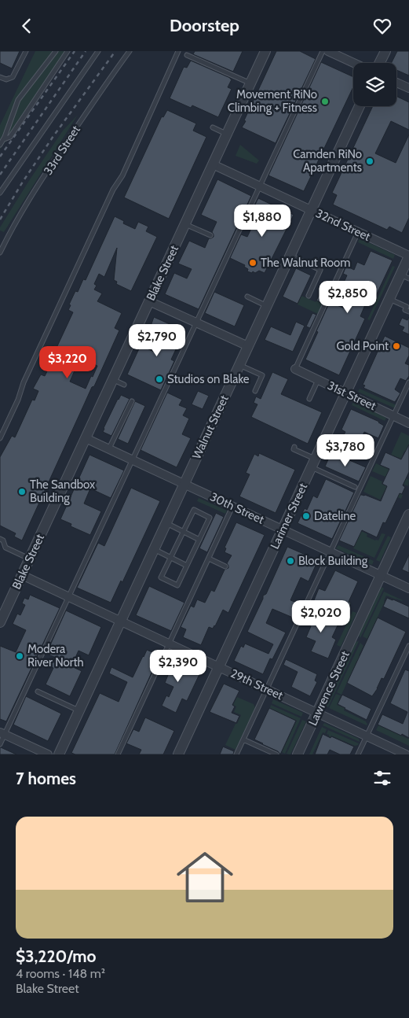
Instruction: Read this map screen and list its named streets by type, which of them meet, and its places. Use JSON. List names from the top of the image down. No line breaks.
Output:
{"streets":{"street":["32nd Street","Blake Street","31st Street","Walnut Street","30th Street","Larimer Street","29th Street","Lawrence Street"],"lane":["33rd Street"]},"crossings":[["32nd Street","Blake Street"],["32nd Street","Walnut Street"],["32nd Street","Larimer Street"],["Blake Street","30th Street"],["Blake Street","29th Street"],["31st Street","Larimer Street"],["Walnut Street","30th Street"],["Walnut Street","29th Street"],["30th Street","Larimer Street"],["30th Street","Lawrence Street"],["Larimer Street","29th Street"],["29th Street","Lawrence Street"]],"places":["Movement RiNo Climbing + Fitness","Camden RiNo Apartments","The Walnut Room","Gold Point","Studios on Blake","The Sandbox Building","Dateline","Block Building","Modera River North"],"page":{"header":"Doorstep","price":["$1,880","$2,850","$2,790","$3,220","$3,780","$2,020","$2,390"],"heading":"7 homes","list":[{"name":"$3,220/mo","note":"4 rooms · 148 m² · Blake Street"}]}}
